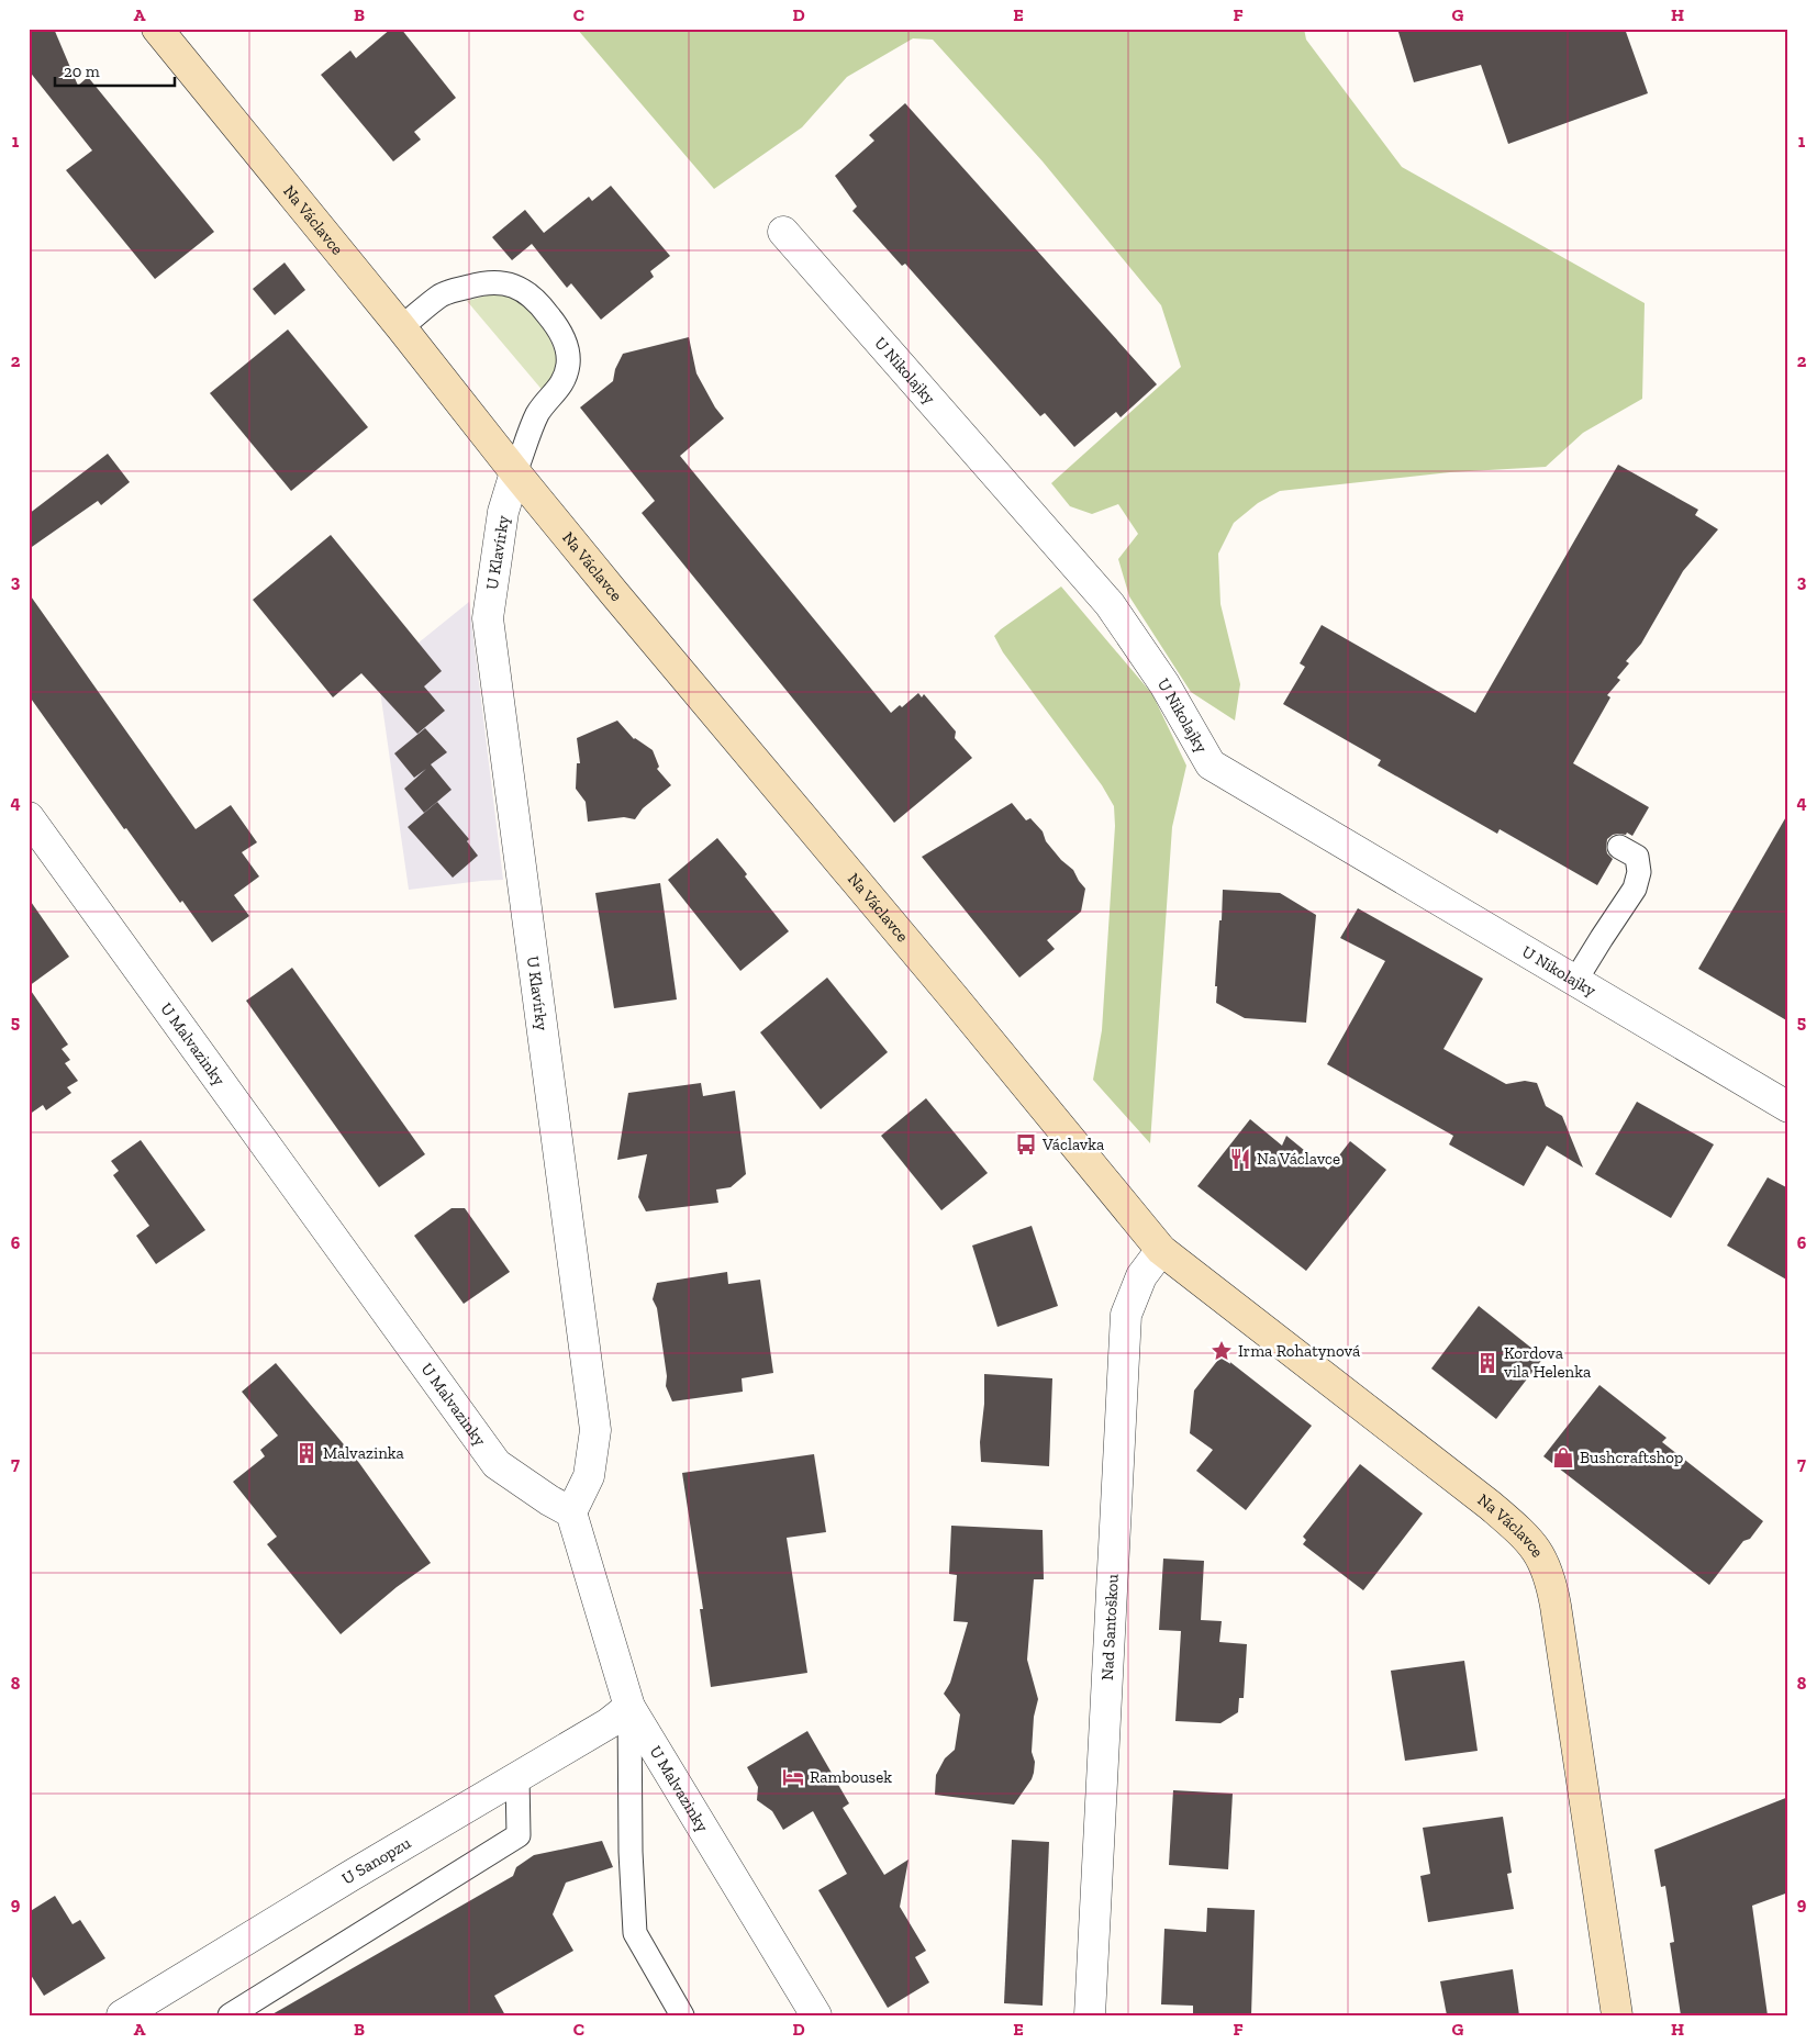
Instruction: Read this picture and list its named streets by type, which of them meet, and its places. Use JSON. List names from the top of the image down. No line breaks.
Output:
{"streets":{"street":["Na Václavce","U Nikolajky","U Klavírky","U Malvazinky","Nad Santoškou","U Sanopzu"]},"crossings":[["Na Václavce","U Klavírky"],["Na Václavce","Nad Santoškou"],["U Klavírky","U Malvazinky"],["U Malvazinky","U Sanopzu"]],"places":{"bus stop":["Václavka"],"restaurant":["Na Václavce"],"place":["Irma Rohatynová"],"building":["Kordova vila Helenka","Malvazinka"],"shop":["Bushcraftshop"],"hotel":["Rambousek"]},"scale_bar":"20 m","grid":{"columns":["A","B","C","D","E","F","G","H"],"rows":["1","2","3","4","5","6","7","8","9"]}}
